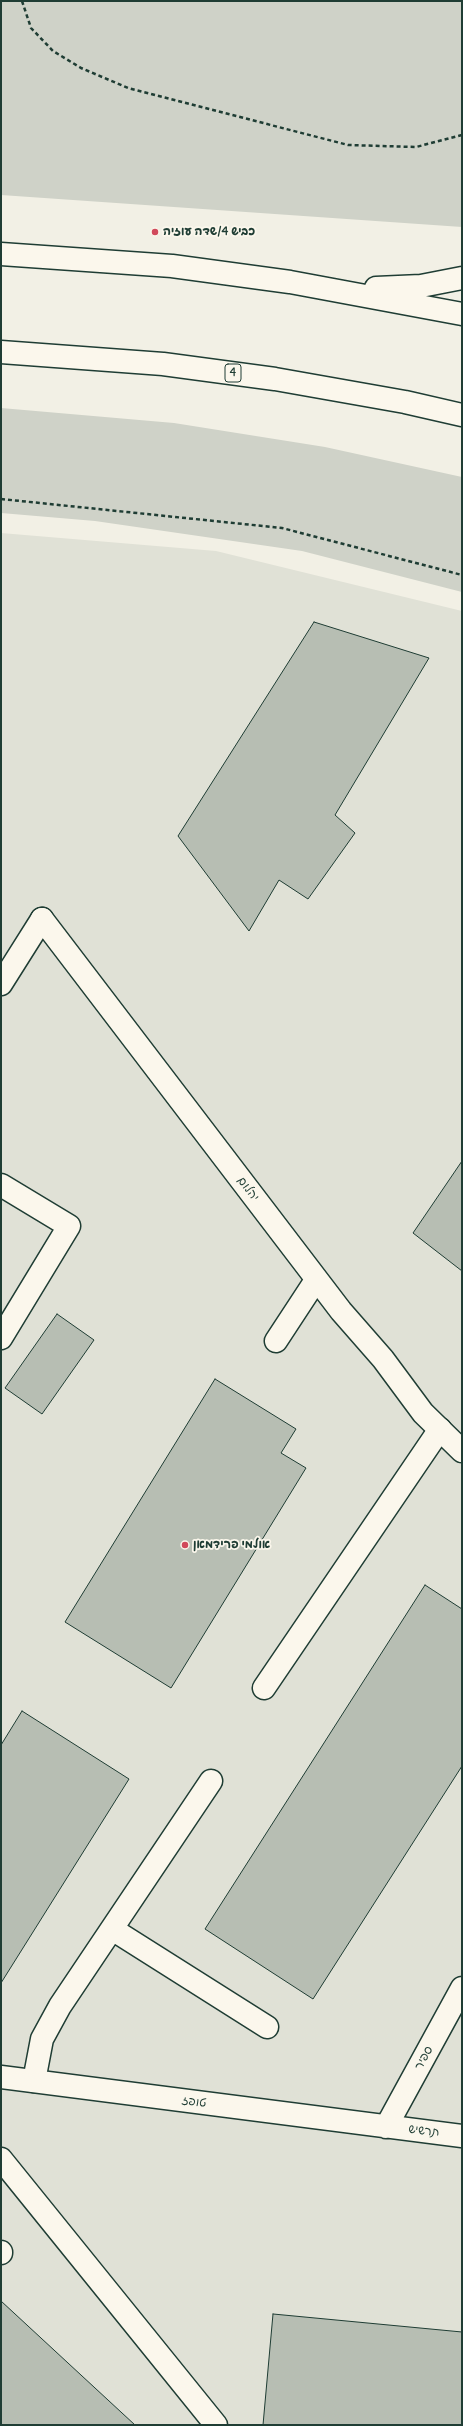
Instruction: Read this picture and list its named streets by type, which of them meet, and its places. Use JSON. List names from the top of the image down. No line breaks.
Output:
{"streets":{"main road":["4","יהלום","ספיר","טופז","תרשיש"]},"crossings":[["ספיר","טופז"],["ספיר","תרשיש"],["טופז","תרשיש"]],"places":["כביש 4/שדה עוזיה","אולמי פרידמאן"]}
